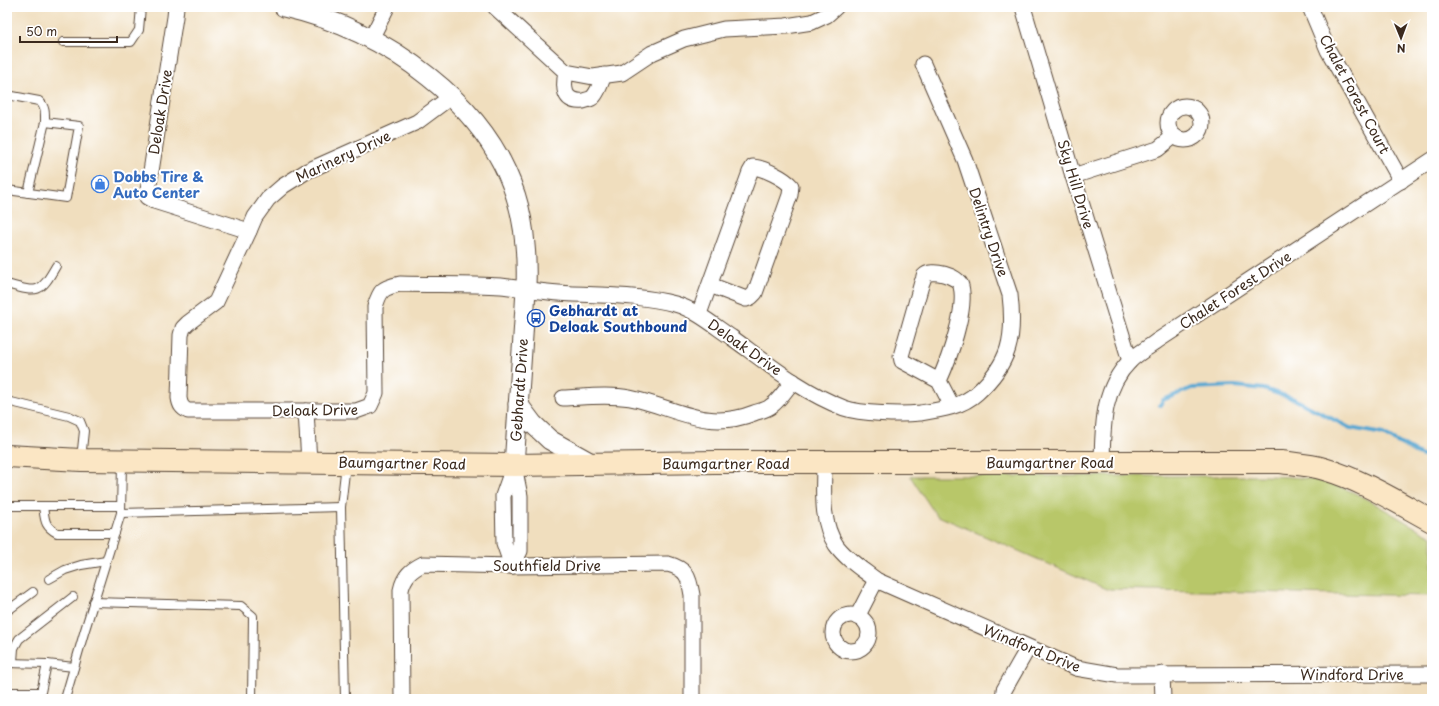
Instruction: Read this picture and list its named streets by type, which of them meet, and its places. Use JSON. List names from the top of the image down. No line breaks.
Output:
{"streets":{"main road":["Baumgartner Road"],"street":["Chalet Forest Court","Deloak Drive","Marinery Drive","Sky Hill Drive","Delintry Drive","Chalet Forest Drive","Gebhardt Drive","Southfield Drive","Windford Drive"]},"crossings":[["Chalet Forest Court","Chalet Forest Drive"],["Deloak Drive","Marinery Drive"],["Deloak Drive","Delintry Drive"],["Deloak Drive","Gebhardt Drive"],["Marinery Drive","Gebhardt Drive"],["Sky Hill Drive","Chalet Forest Drive"],["Chalet Forest Drive","Baumgartner Road"],["Gebhardt Drive","Baumgartner Road"],["Baumgartner Road","Windford Drive"]],"places":{"shop":["Dobbs Tire & Auto Center"],"bus stop":["Gebhardt at Deloak Southbound"]},"scale_bar":"50 m","north":"bottom"}
